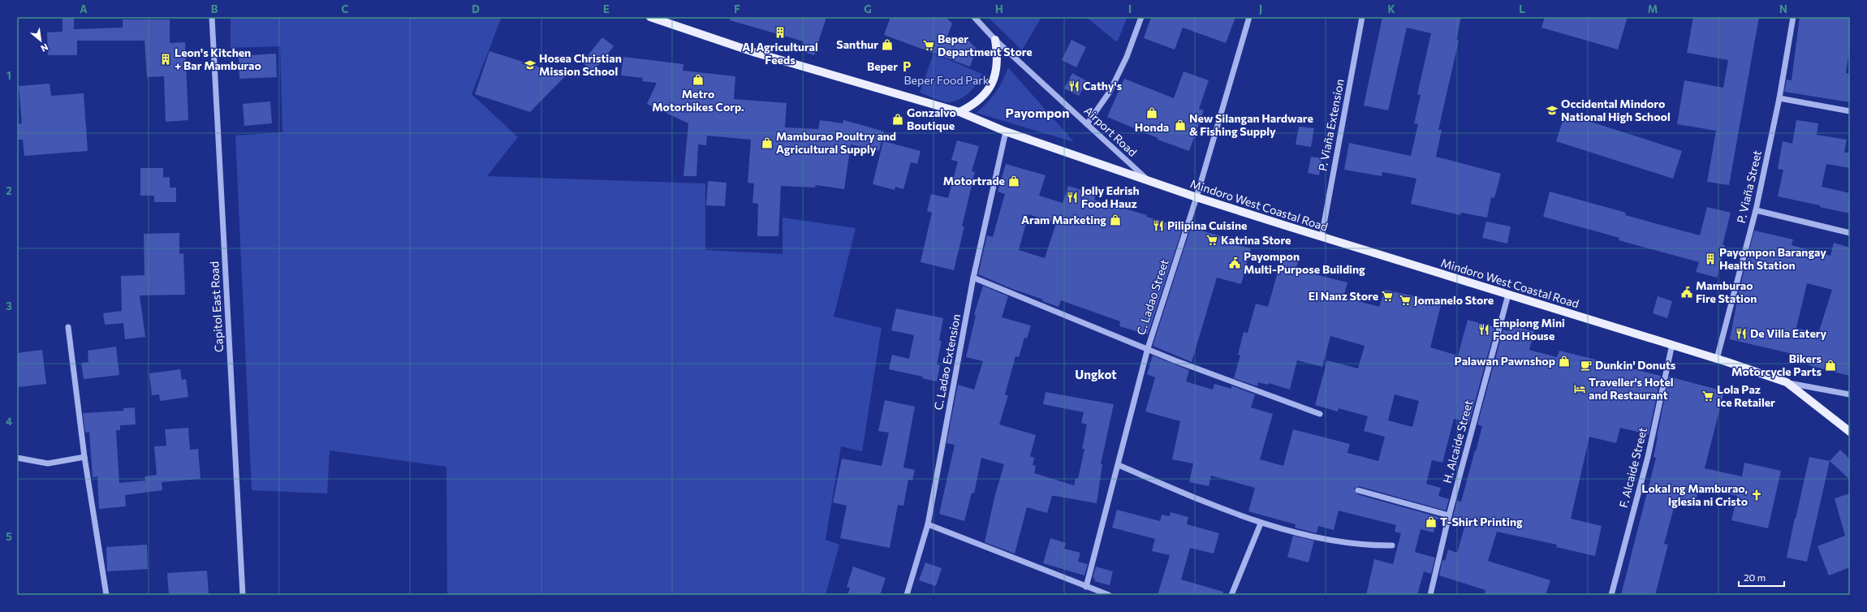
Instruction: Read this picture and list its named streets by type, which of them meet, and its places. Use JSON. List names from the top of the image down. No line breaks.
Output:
{"streets":{"main road":["Mindoro West Coastal Road"],"street":["P. Viaña Extension","Airport Road","P. Viaña Street","C. Ladao Street","Capitol East Road","C. Ladao Extension","H. Alcaide Street","F. Alcaide Street"]},"crossings":[["P. Viaña Extension","Mindoro West Coastal Road"],["Airport Road","Mindoro West Coastal Road"],["P. Viaña Street","Mindoro West Coastal Road"],["Mindoro West Coastal Road","C. Ladao Street"],["Mindoro West Coastal Road","C. Ladao Extension"],["Mindoro West Coastal Road","H. Alcaide Street"],["Mindoro West Coastal Road","F. Alcaide Street"]],"districts":["Payompon","Ungkot"],"parks":["Beper Food Park"],"places":{"building":["AJ Agricultural Feeds","Leon's Kitchen + Bar Mamburao","Payompon Barangay Health Station"],"shop":["Santhur","Metro Motorbikes Corp.","Honda","Gonzalvo Boutique","New Silangan Hardware & Fishing Supply","Mamburao Poultry and Agricultural Supply","Motortrade","Aram Marketing","Palawan Pawnshop","Bikers Motorcycle Parts","T-Shirt Printing"],"supermarket":["Beper Department Store","Katrina Store","El Nanz Store","Jomanelo Store","Lola Paz Ice Retailer"],"school or university":["Hosea Christian Mission School","Occidental Mindoro National High School"],"parking":["Beper"],"restaurant":["Cathy's","Jolly Edrish Food Hauz","Pilipina Cuisine","Empiong Mini Food House","De Villa Eatery"],"public building":["Payompon Multi-Purpose Building","Mamburao Fire Station"],"cafe":["Dunkin' Donuts"],"hotel":["Traveller's Hotel and Restaurant"],"church":["Lokal ng Mamburao, Iglesia ni Cristo"]},"scale_bar":"20 m","north":"bottom right","grid":{"columns":["A","B","C","D","E","F","G","H","I","J","K","L","M","N"],"rows":["1","2","3","4","5"]}}
